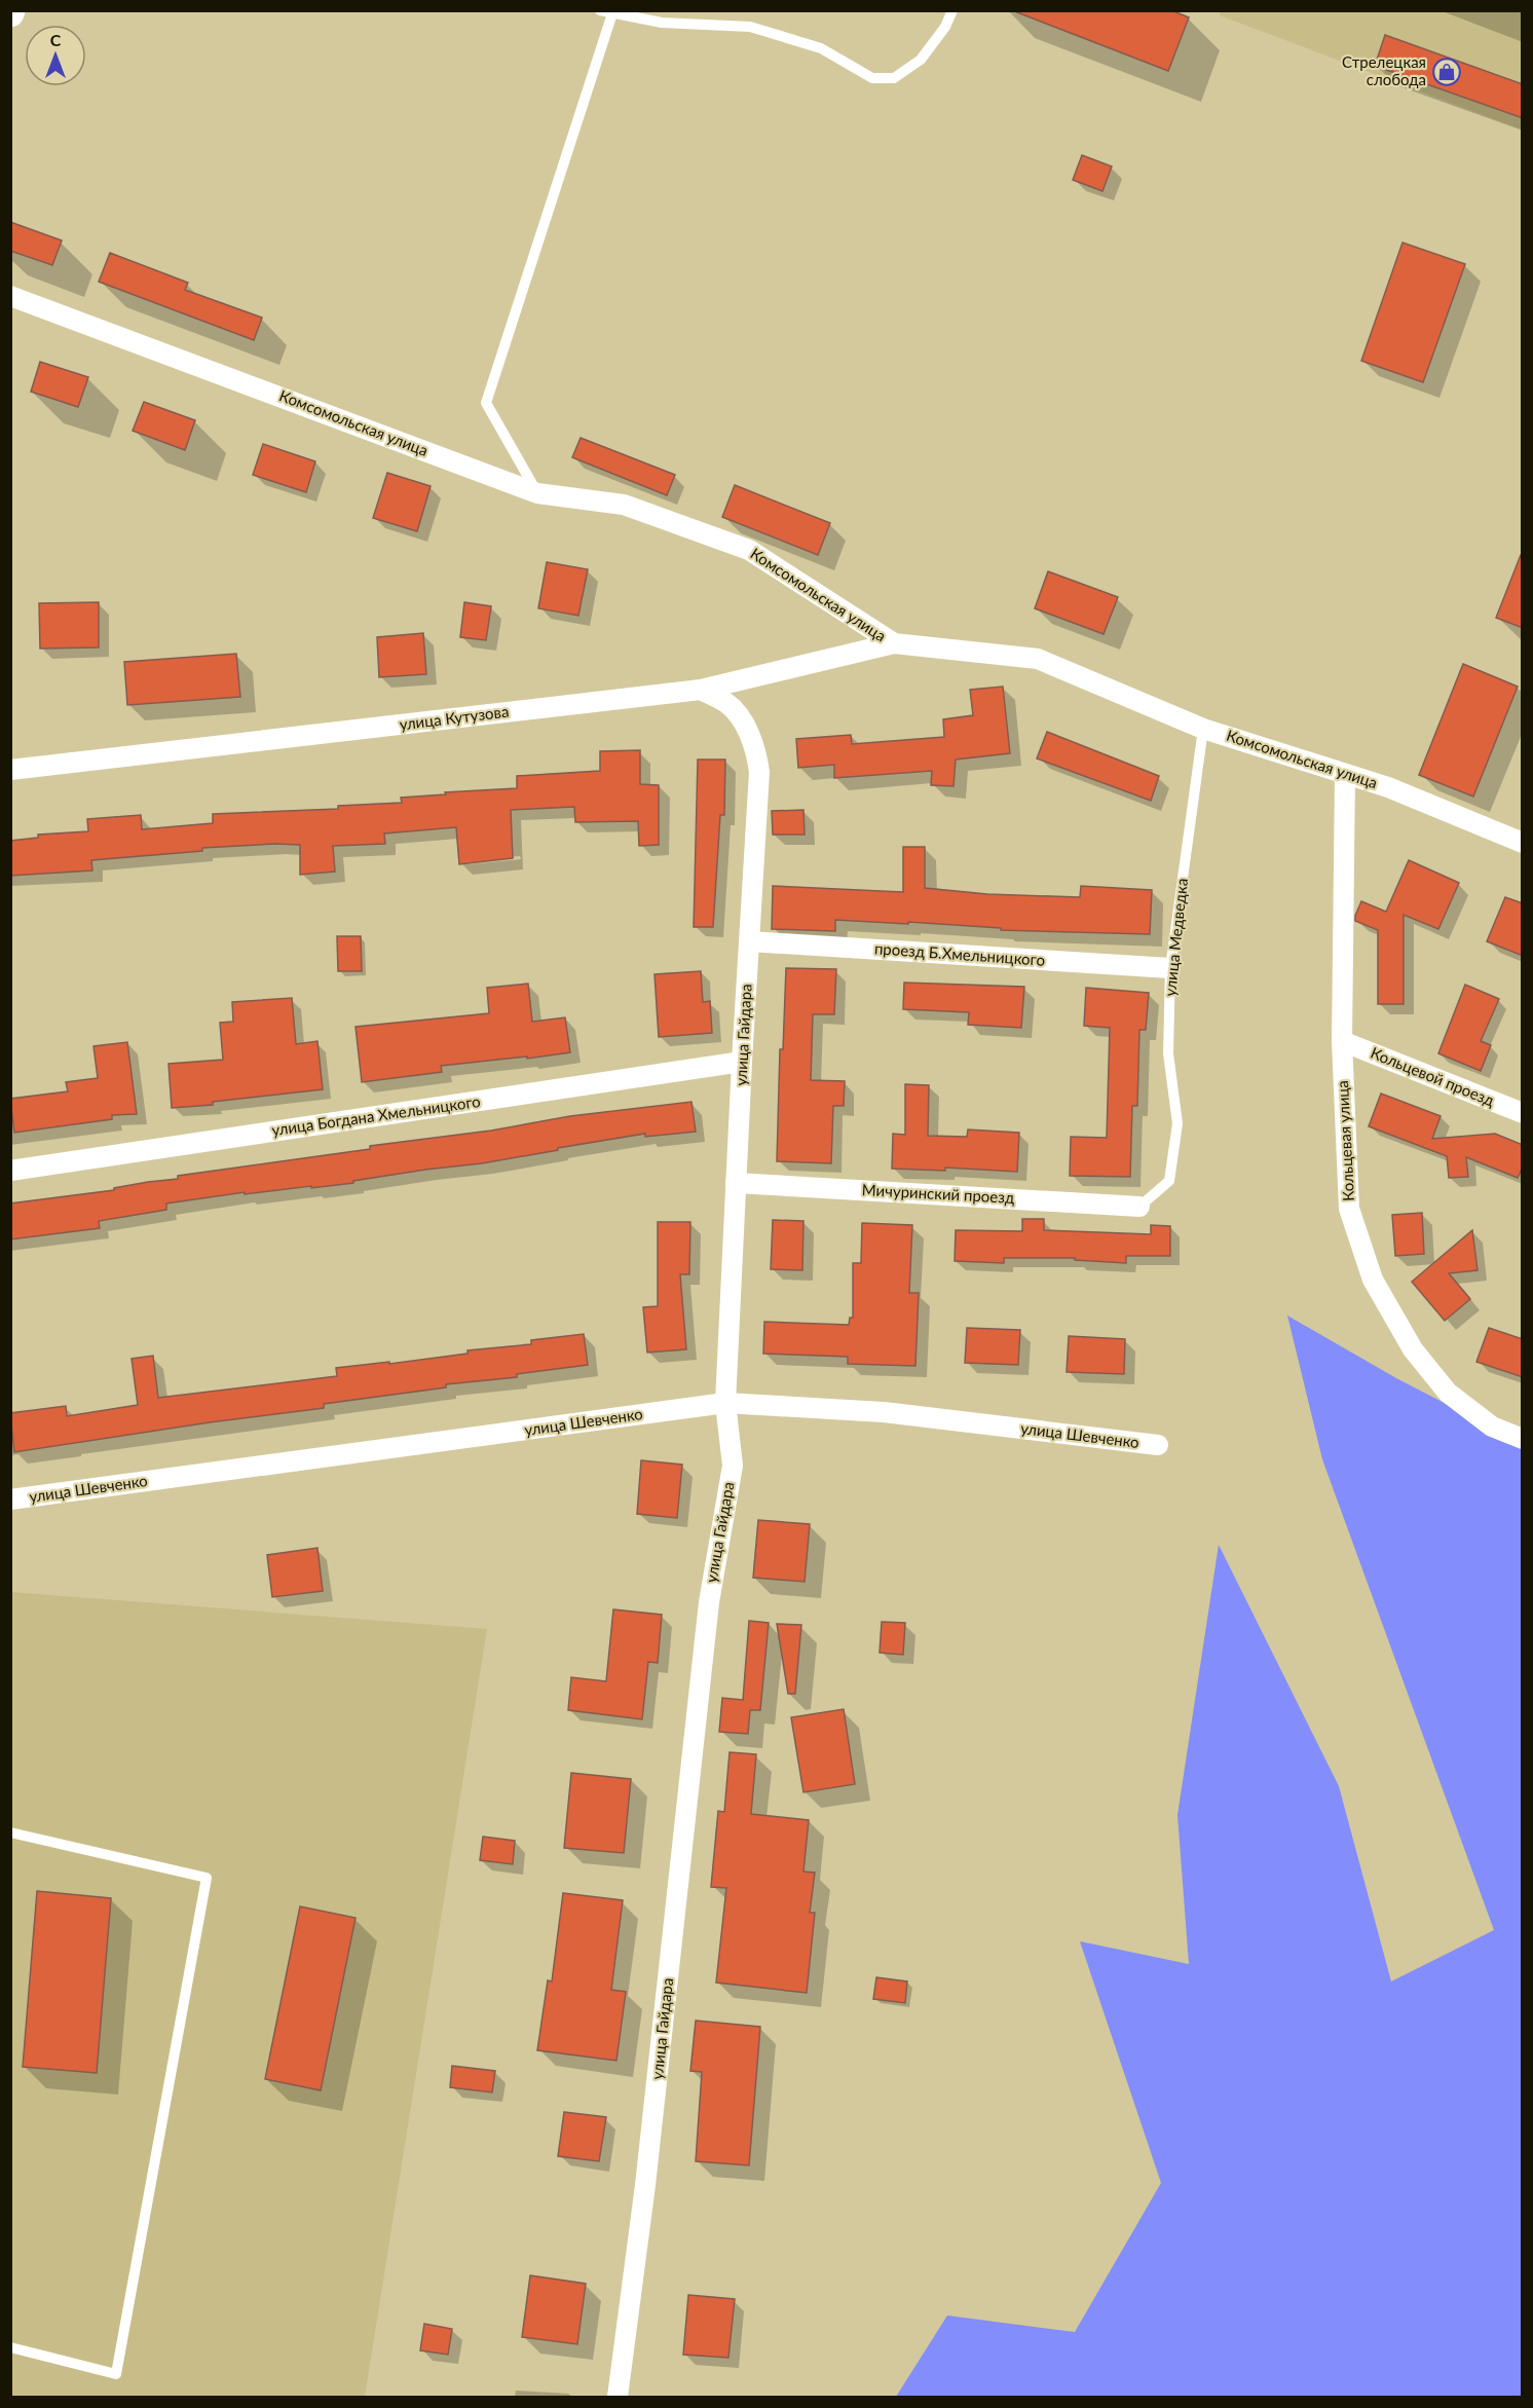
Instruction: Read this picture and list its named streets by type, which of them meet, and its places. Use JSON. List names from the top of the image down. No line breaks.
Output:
{"streets":{"street":["Комсомольская улица","улица Кутузова","проезд Б.Хмельницкого","улица Гайдара","Кольцевой проезд","улица Богдана Хмельницкого","Кольцевая улица","Мичуринский проезд","улица Шевченко"],"lane":["улица Медведка"]},"crossings":[["Комсомольская улица","улица Кутузова"],["Комсомольская улица","улица Медведка"],["Комсомольская улица","Кольцевая улица"],["улица Кутузова","улица Гайдара"],["улица Медведка","проезд Б.Хмельницкого"],["улица Медведка","Мичуринский проезд"],["проезд Б.Хмельницкого","улица Гайдара"],["улица Гайдара","улица Богдана Хмельницкого"],["улица Гайдара","Мичуринский проезд"],["улица Гайдара","улица Шевченко"],["Кольцевой проезд","Кольцевая улица"]],"places":{"shop":["Стрелецкая слобода"]},"north":"top"}
